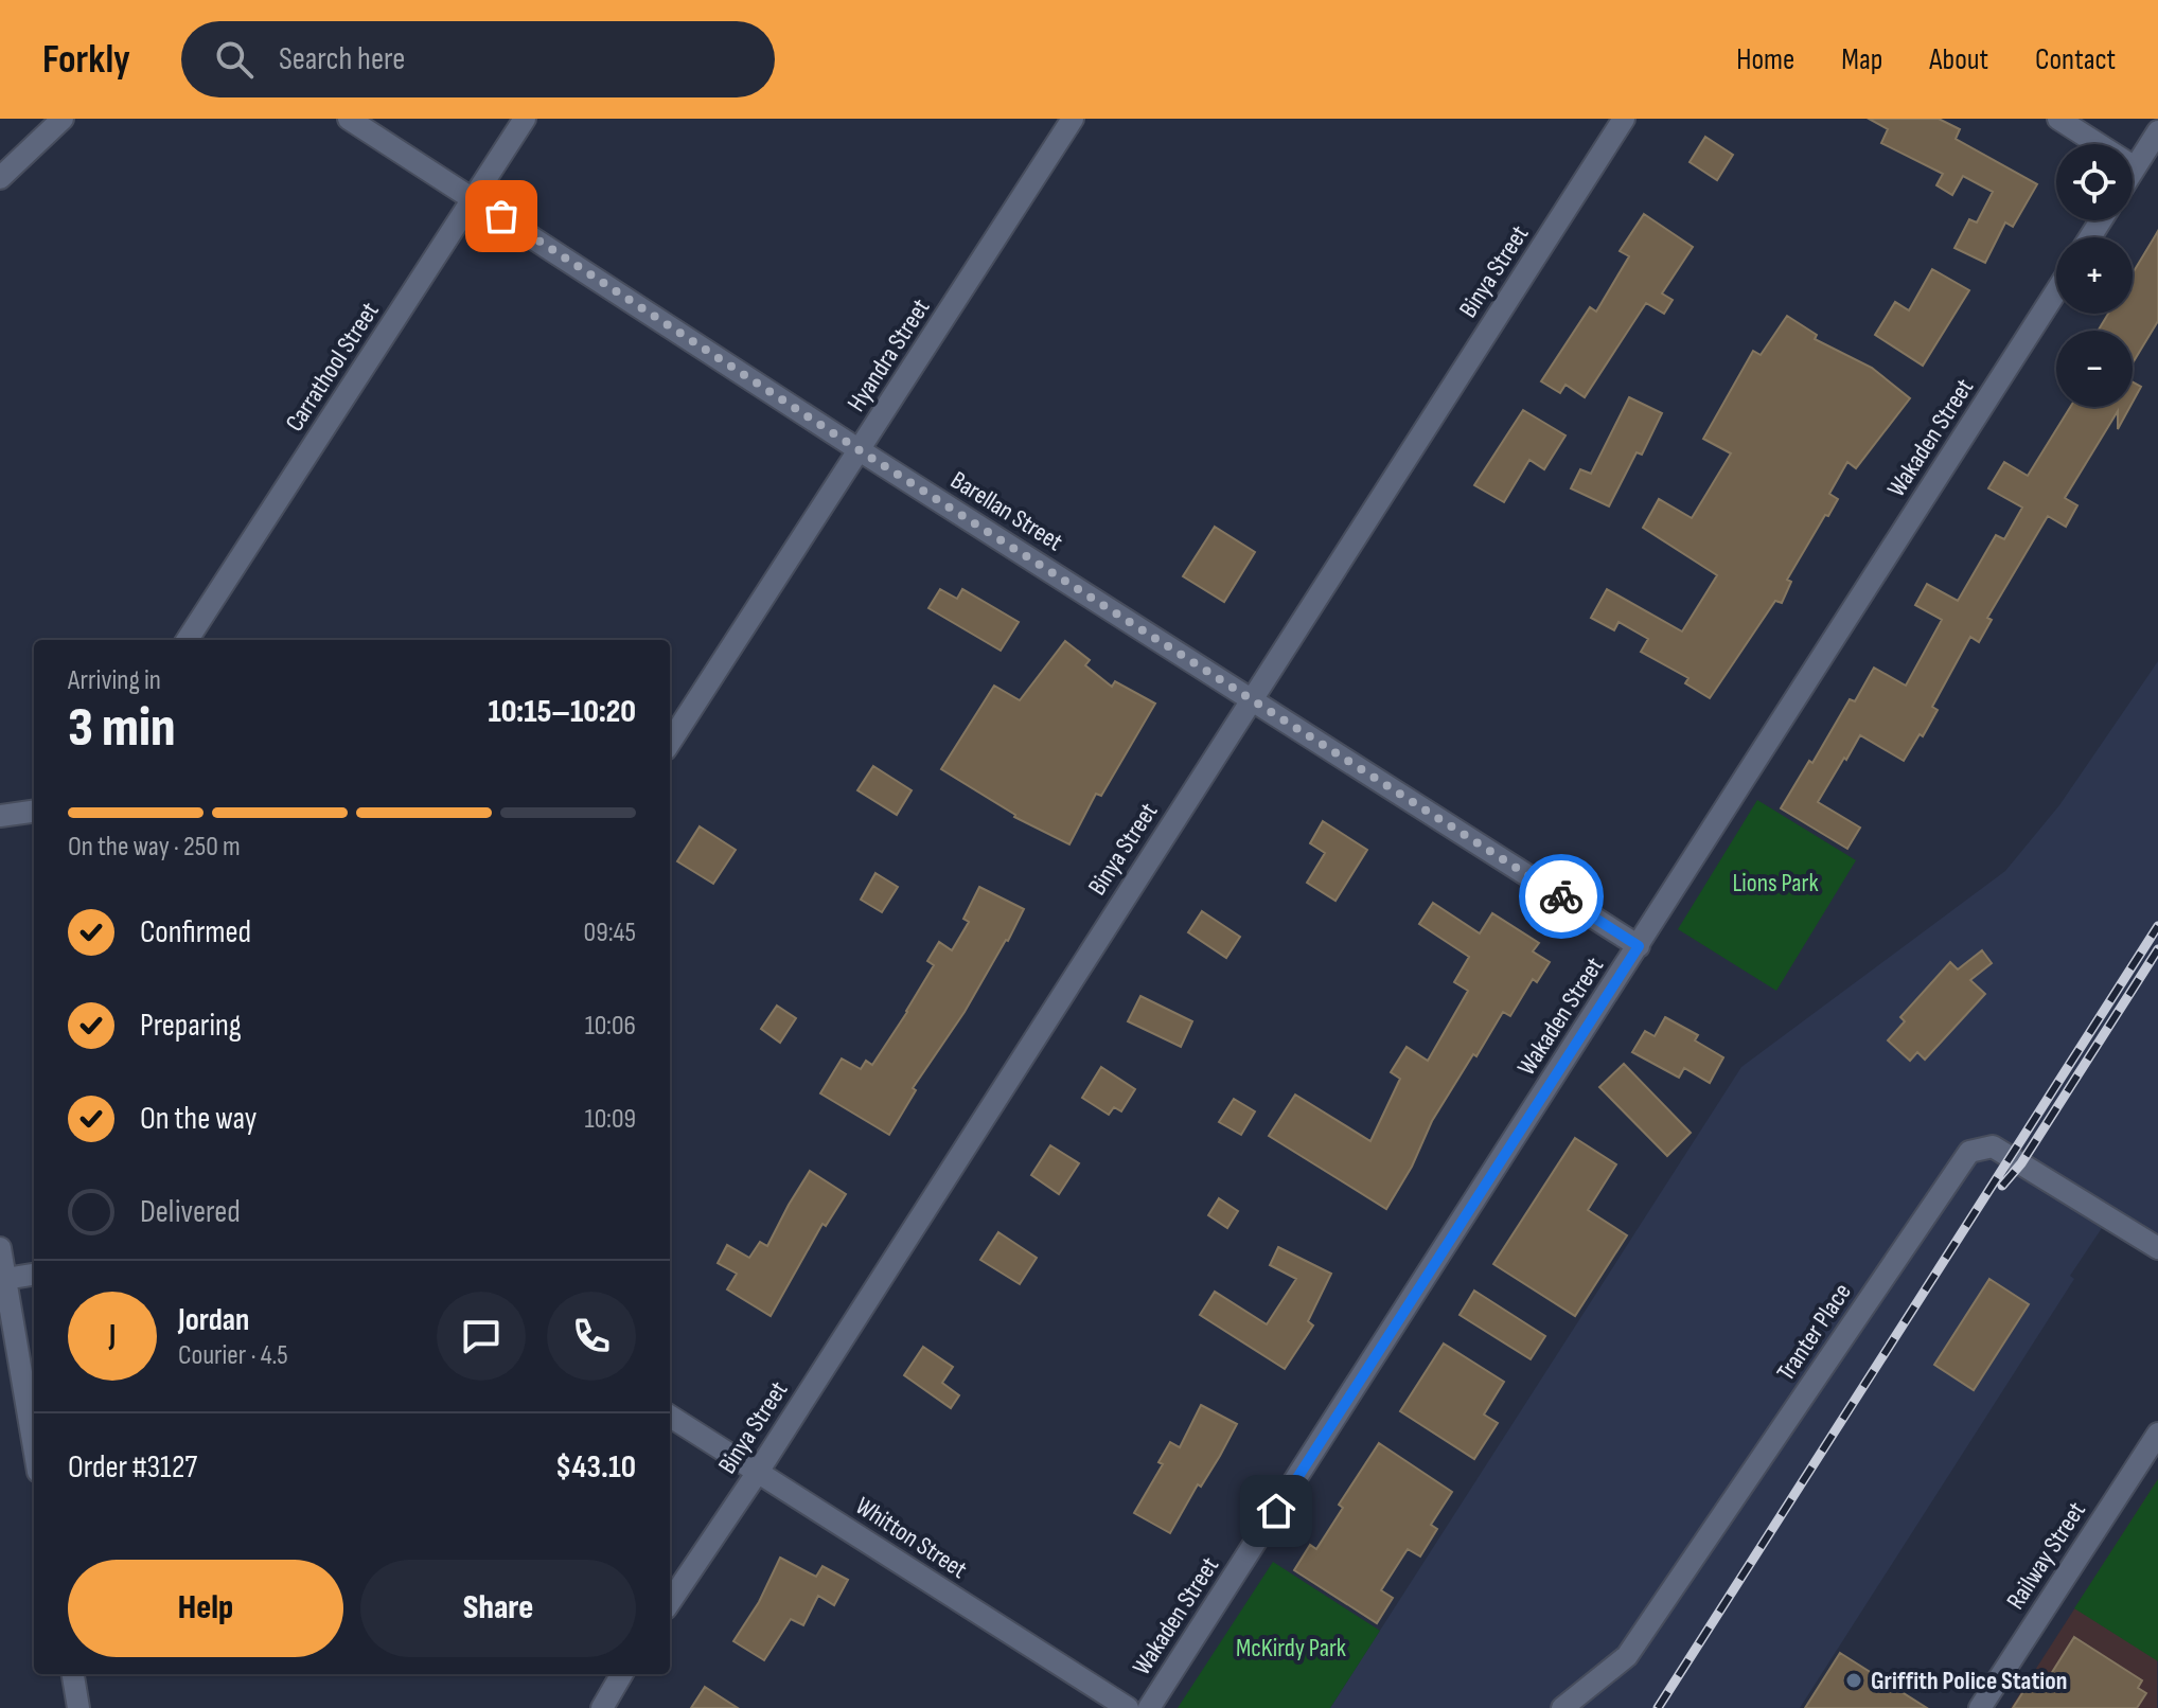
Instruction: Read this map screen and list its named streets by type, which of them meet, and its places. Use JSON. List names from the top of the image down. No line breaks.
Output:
{"streets":{"street":["Binya Street","Hyandra Street","Carrathool Street","Wakaden Street","Barellan Street","Tranter Place","Whitton Street","Railway Street"]},"crossings":[["Binya Street","Barellan Street"],["Binya Street","Whitton Street"],["Hyandra Street","Barellan Street"],["Carrathool Street","Barellan Street"],["Wakaden Street","Barellan Street"]],"parks":["Lions Park","McKirdy Park"],"places":["Griffith Police Station"],"page":{"header":"Forkly","search":"Search here","nav":["Home","Map","About","Contact"],"map_buttons":["+","−"],"heading":["3 min","Arriving in","10:15–10:20"],"panel":["Jordan","Courier · 4.5","Order #3127","$43.10"],"bar":"On the way · 250 m","list":[["Confirmed","09:45"],["Preparing","10:06"],["On the way","10:09"],"Delivered"],"round":"J","buttons":["Help","Share"]}}
